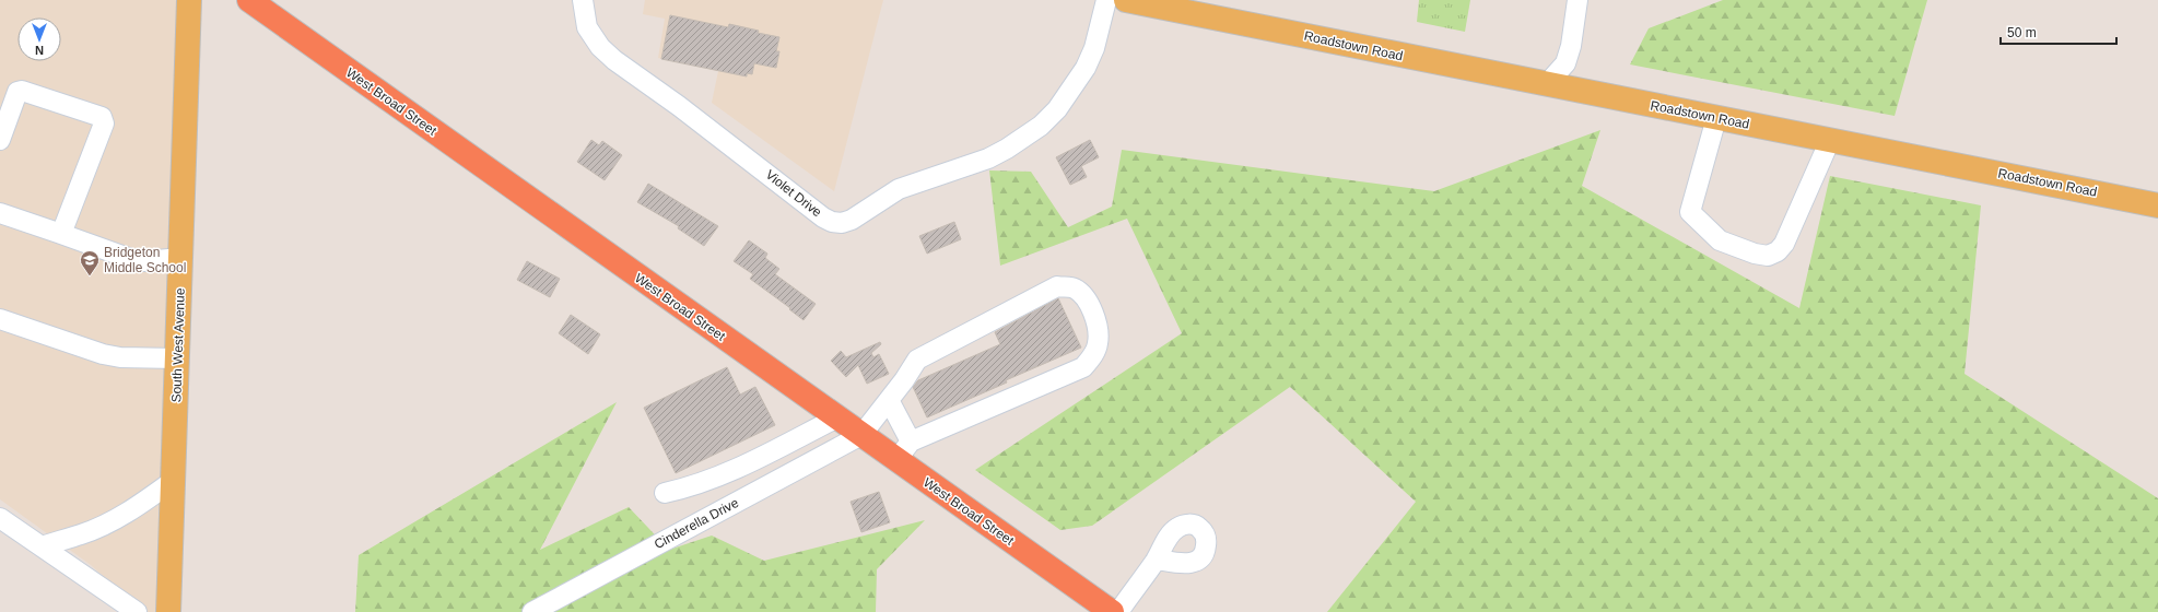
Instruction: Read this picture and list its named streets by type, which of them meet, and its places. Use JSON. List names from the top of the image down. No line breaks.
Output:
{"streets":{"highway":["West Broad Street"],"main road":["Roadstown Road","South West Avenue"],"street":["Violet Drive","Cinderella Drive"]},"crossings":[["West Broad Street","Cinderella Drive"]],"places":{"school or university":["Bridgeton Middle School"]},"scale_bar":"50 m","north":"bottom"}
